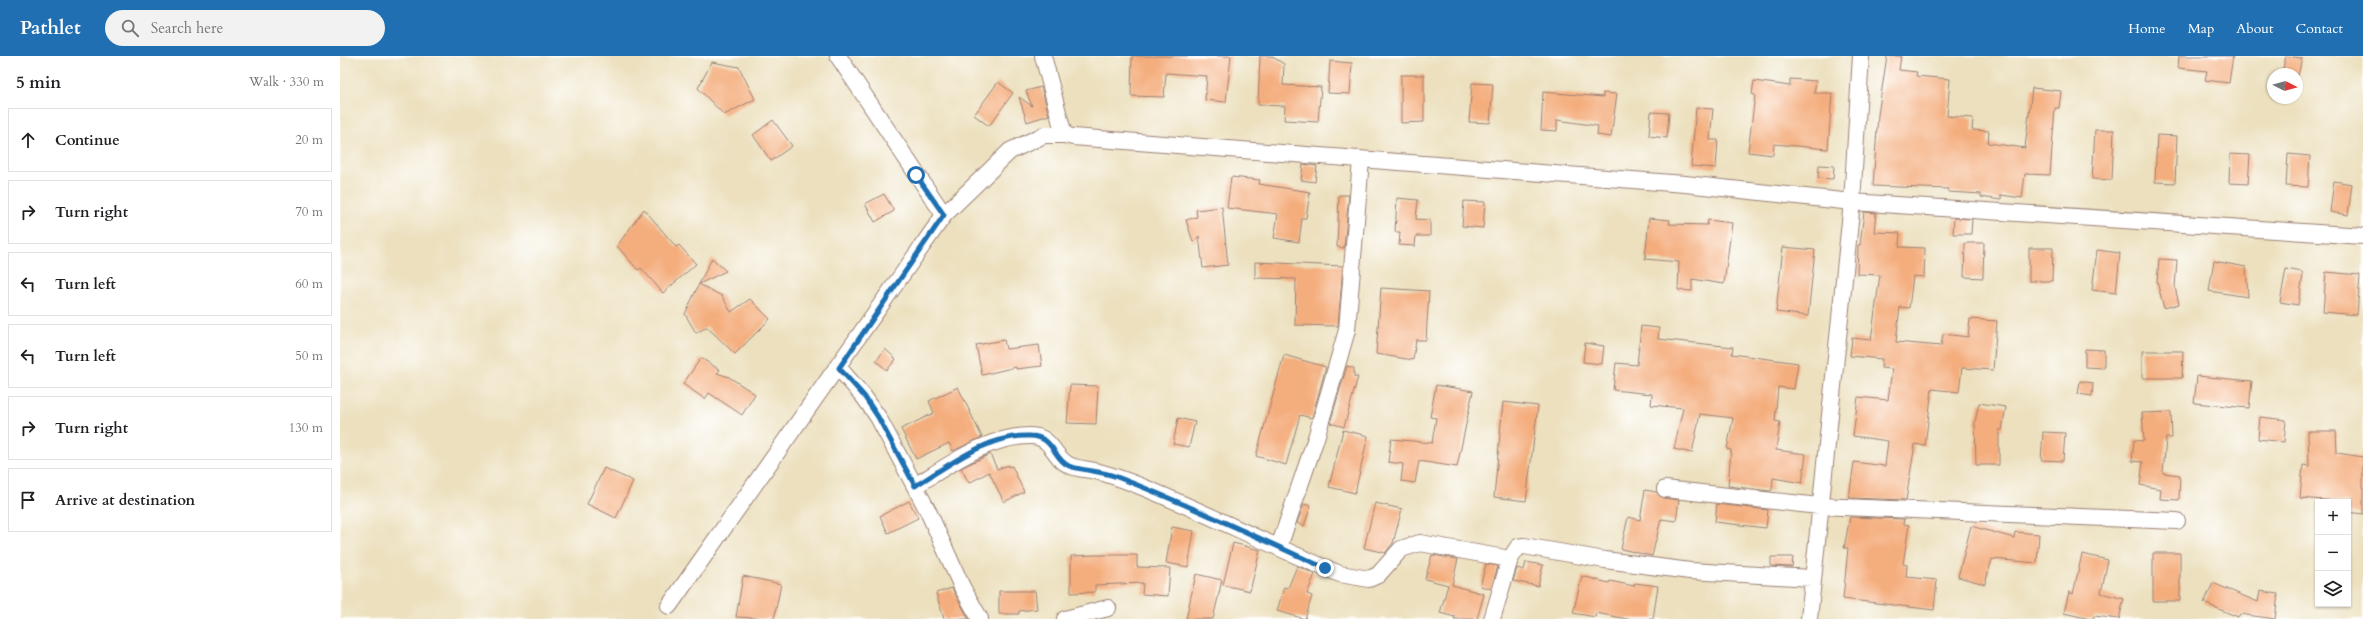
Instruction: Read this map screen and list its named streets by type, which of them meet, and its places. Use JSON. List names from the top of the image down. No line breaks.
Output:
{"north":"right","page":{"header":"Pathlet","search":"Search here","nav":["Home","Map","About","Contact"],"heading":["5 min","Walk · 330 m"],"list":[["Continue","20 m"],["Turn right","70 m"],["Turn left","60 m"],["Turn left","50 m"],["Turn right","130 m"],"Arrive at destination"],"map_buttons":["+","−"]}}
